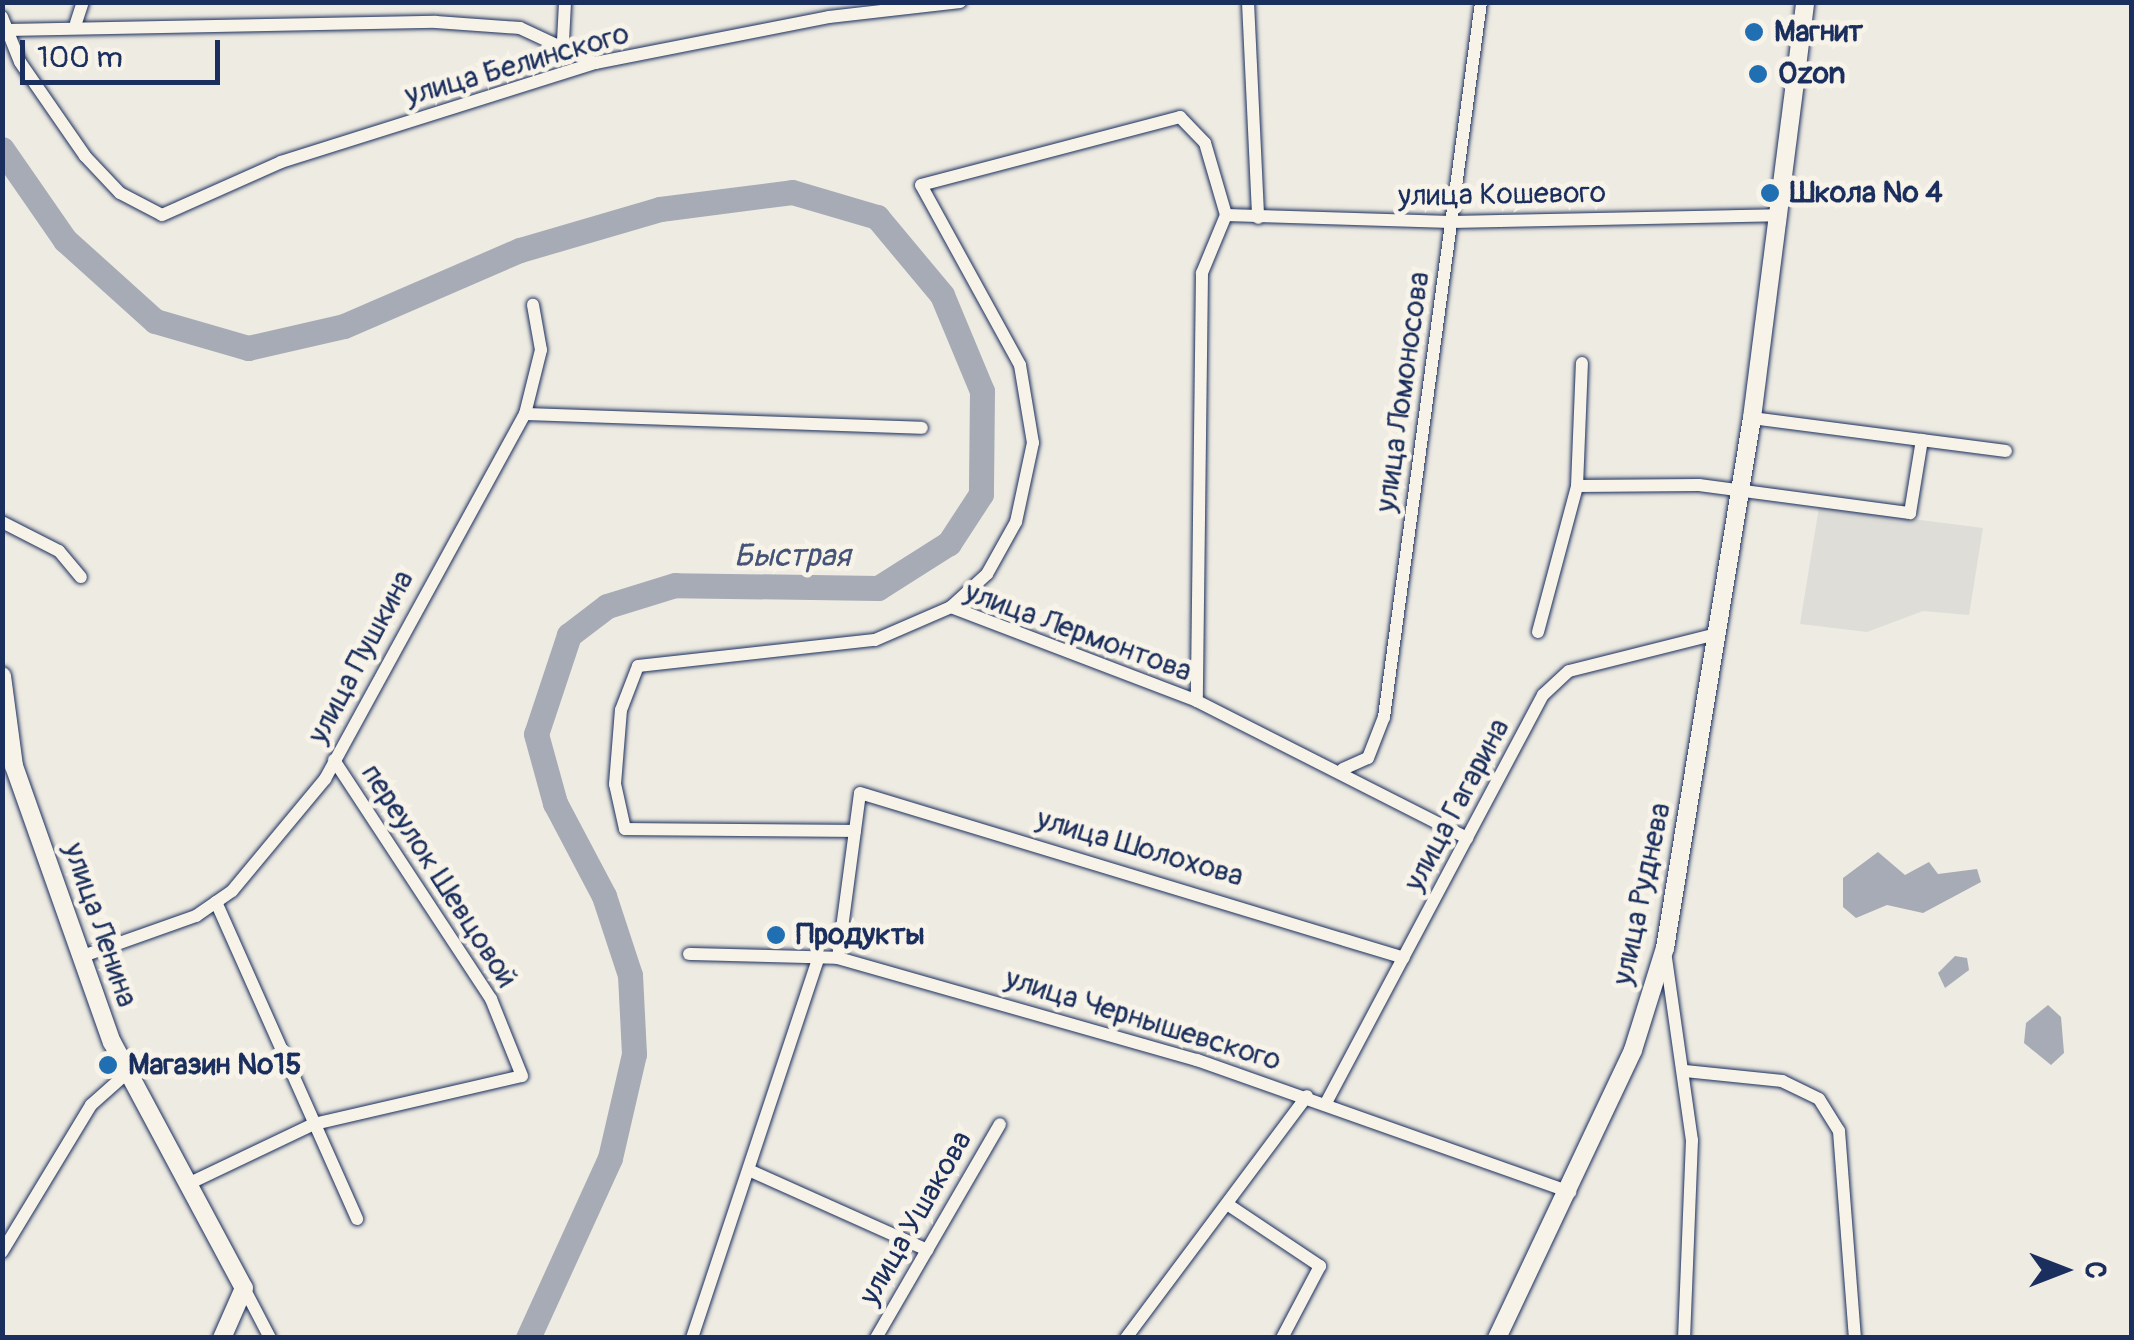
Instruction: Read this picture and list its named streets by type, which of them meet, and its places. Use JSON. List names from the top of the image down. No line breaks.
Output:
{"streets":{"street":["улица Белинского","улица Кошевого","улица Ломоносова","улица Лермонтова","улица Пушкина","улица Гагарина","улица Шолохова","переулок Шевцовой","улица Руднева","улица Ленина","улица Чернышевского","улица Ушакова"]},"crossings":[["улица Кошевого","улица Ломоносова"],["улица Кошевого","улица Лермонтова"],["улица Кошевого","улица Руднева"],["улица Ломоносова","улица Лермонтова"],["улица Лермонтова","улица Гагарина"],["улица Лермонтова","улица Шолохова"],["улица Пушкина","переулок Шевцовой"],["улица Пушкина","улица Ленина"],["улица Гагарина","улица Шолохова"],["улица Гагарина","улица Руднева"],["улица Гагарина","улица Чернышевского"],["улица Руднева","улица Чернышевского"]],"water":["Быстрая"],"places":["Магнит","Ozon","Школа № 4","Продукты","Магазин №15"],"scale_bar":"100 m","north":"right"}
